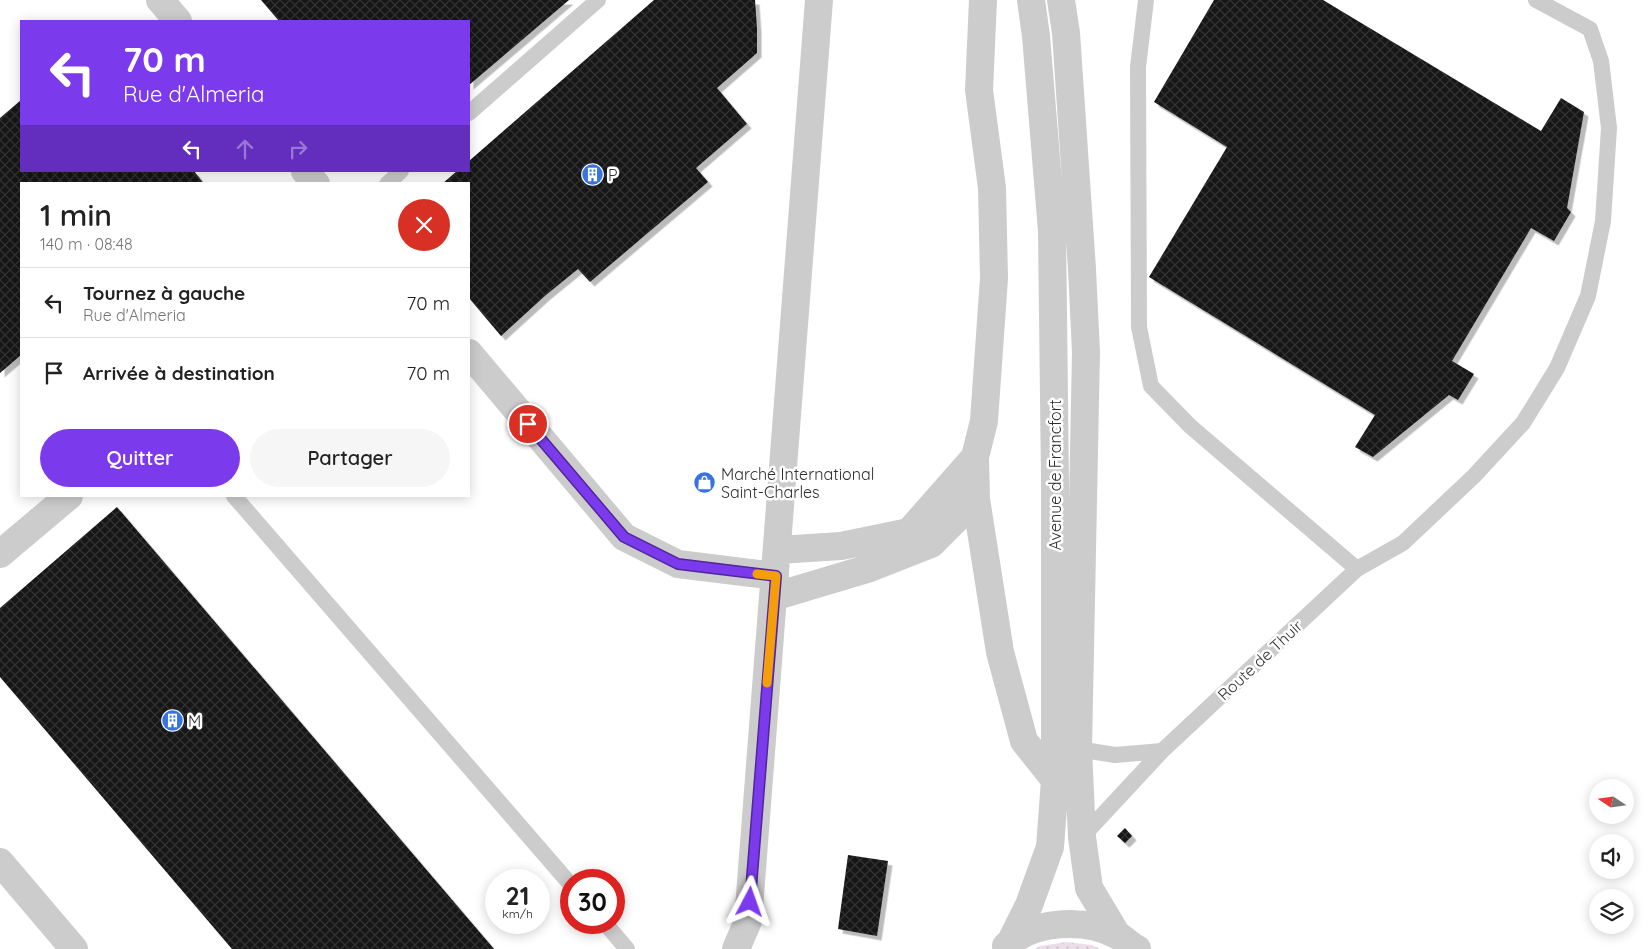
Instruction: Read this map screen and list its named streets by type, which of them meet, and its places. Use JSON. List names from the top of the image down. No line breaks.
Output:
{"streets":{"street":["Avenue de Francfort"],"lane":["Route de Thuir"]},"crossings":[["Avenue de Francfort","Route de Thuir"]],"places":{"building":["P","M"],"shop":["Marché International Saint-Charles"]},"north":"left","page":{"turn":["70 m","Rue d'Almeria"],"heading":["1 min","140 m · 08:48"],"list":[{"name":"Tournez à gauche","note":"Rue d'Almeria","value":"70 m"},{"name":"Arrivée à destination","value":"70 m"}],"buttons":["Quitter","Partager"],"speed":"21 km/h","limit":"30"}}
